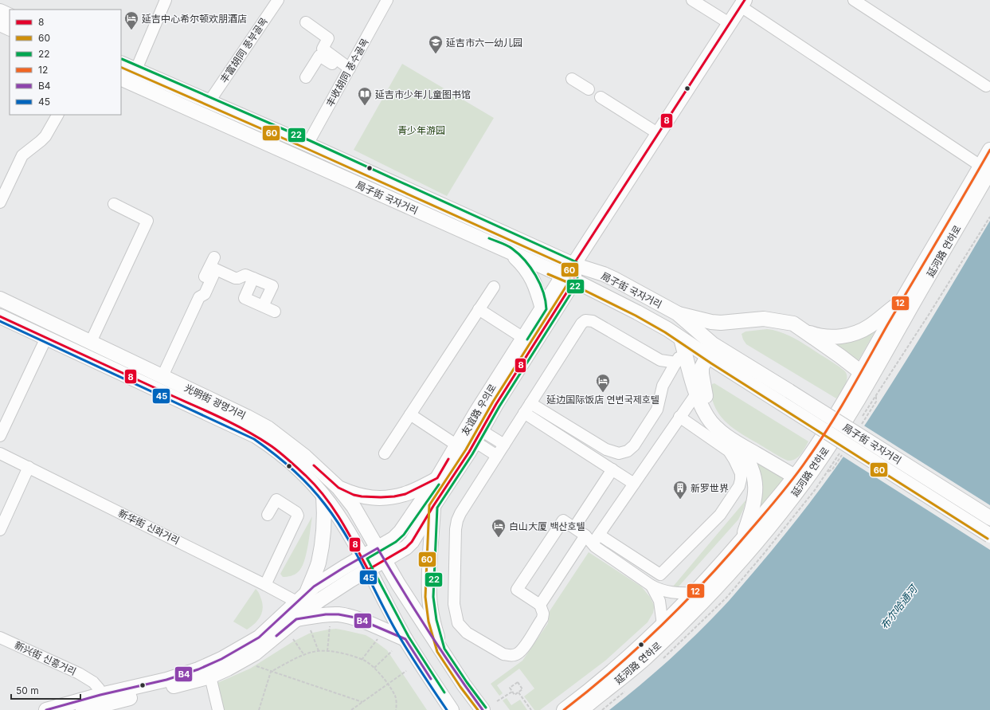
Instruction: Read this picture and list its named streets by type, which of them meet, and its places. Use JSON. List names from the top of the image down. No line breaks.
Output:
{"streets":{"main road":["局子街 국자거리","延河路 연하로","光明街 광명거리","友谊路 우의로"],"street":["丰富胡同 풍부골목","丰收胡同 풍수골목","新华街 신화거리","新兴街 신흥거리"]},"crossings":[["丰富胡同 풍부골목","局子街 국자거리"],["丰收胡同 풍수골목","局子街 국자거리"],["局子街 국자거리","友谊路 우의로"],["光明街 광명거리","友谊路 우의로"]],"water":["布尔哈通河"],"parks":["青少年游园"],"places":{"hotel":["延吉中心希尔顿欢朋酒店","延边国际饭店 연변국제호텔","白山大厦 백산호텔"],"school or university":["延吉市六一幼儿园"],"library":["延吉市少年儿童图书馆"],"building":["新罗世界"]},"lines":["transit line 8","transit line 22","transit line 60","transit line 12","transit line 45","transit line B4"],"legend":["8","60","22","12","B4","45"],"scale_bar":"50 m"}
